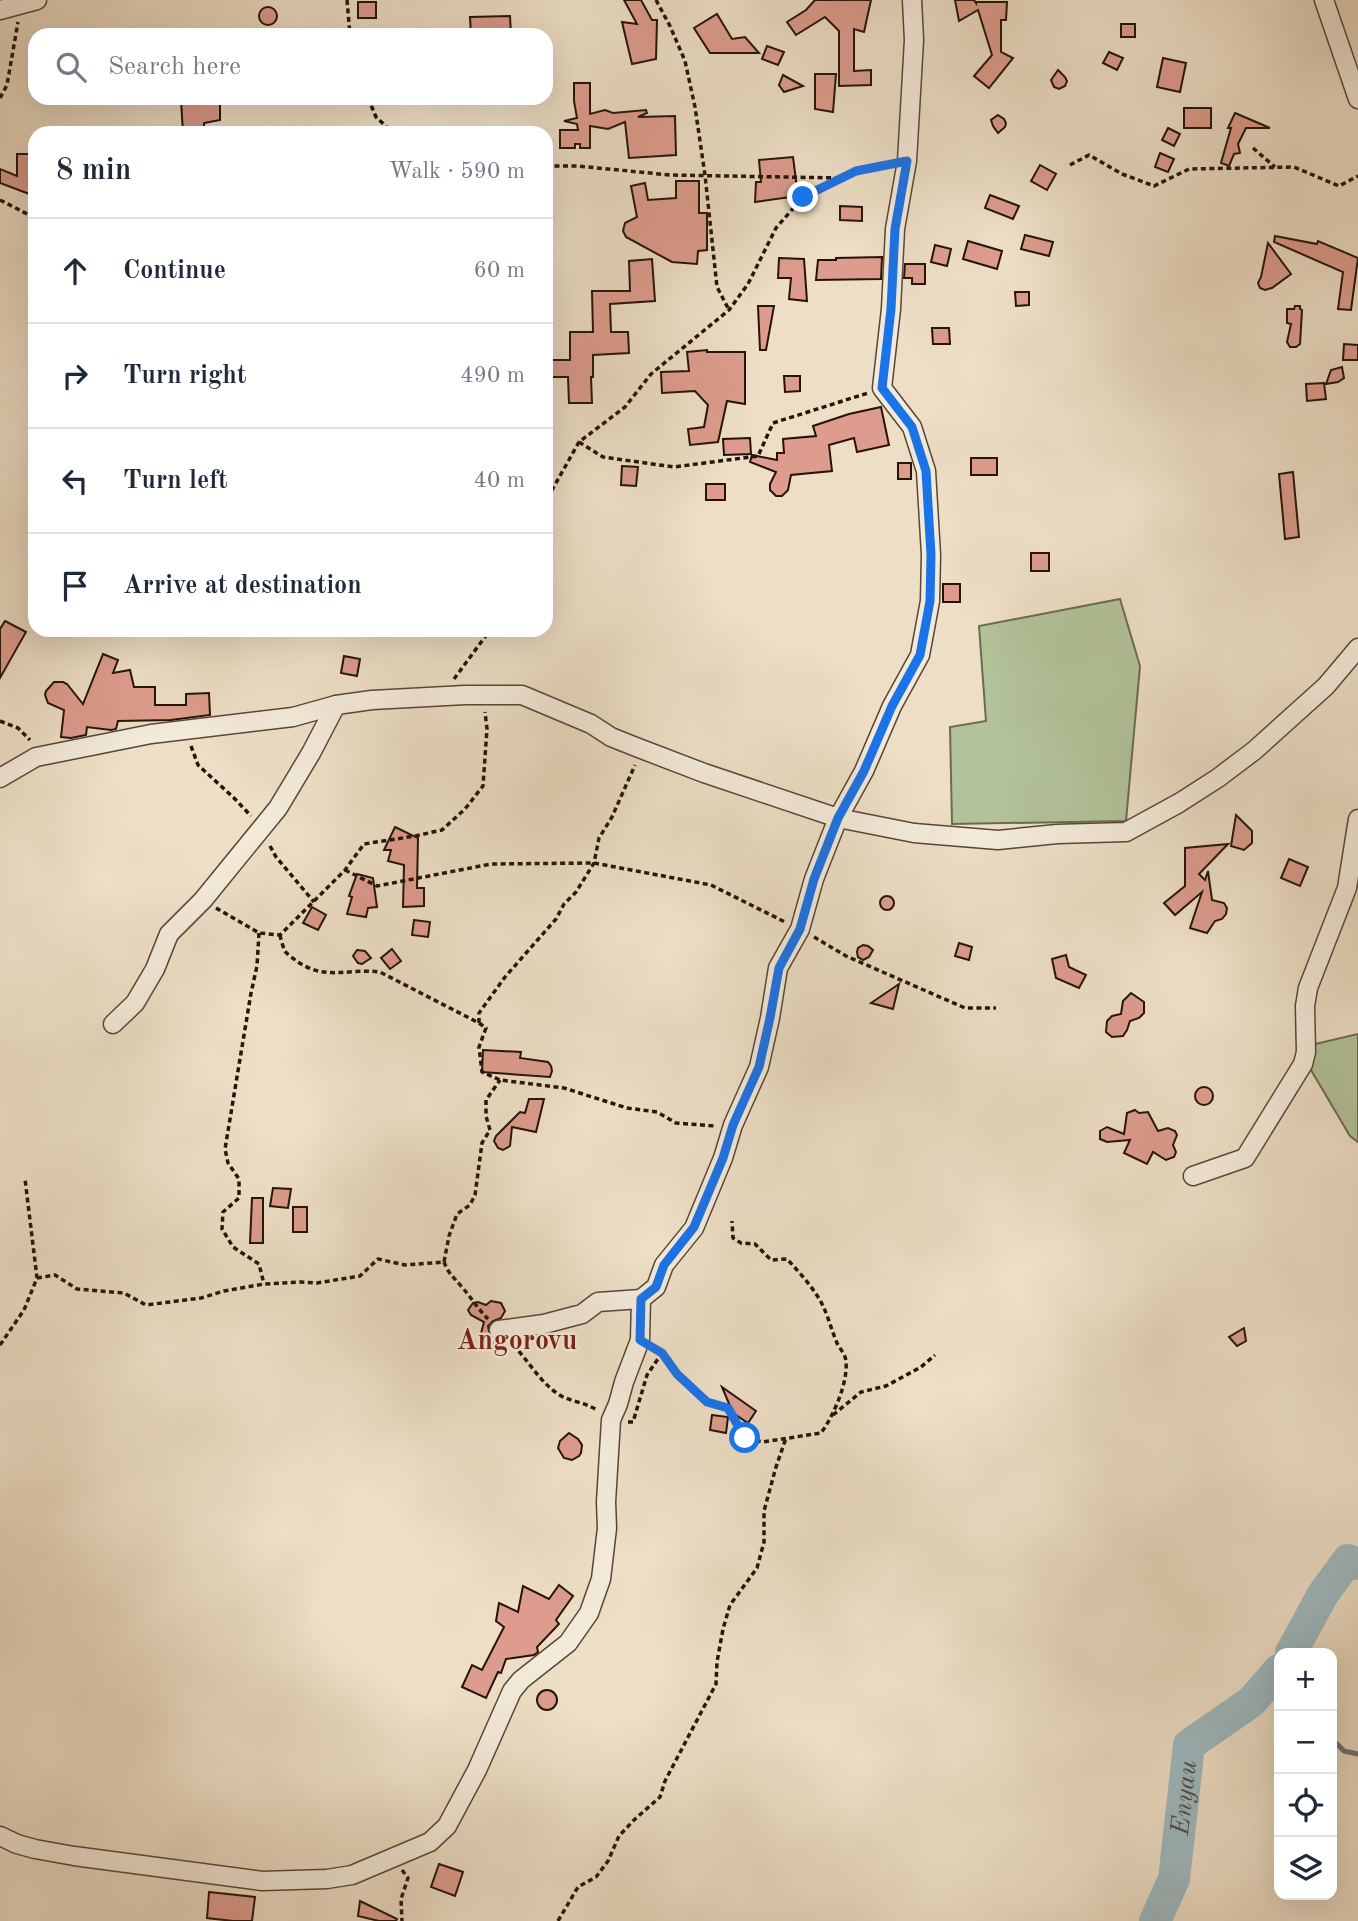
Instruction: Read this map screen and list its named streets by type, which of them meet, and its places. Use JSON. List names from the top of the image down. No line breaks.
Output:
{"districts":["Angorovu"],"water":["Enyau"],"page":{"search":"Search here","heading":["8 min","Walk · 590 m"],"list":[["Continue","60 m"],["Turn right","490 m"],["Turn left","40 m"],"Arrive at destination"],"map_buttons":["+","−"]}}
